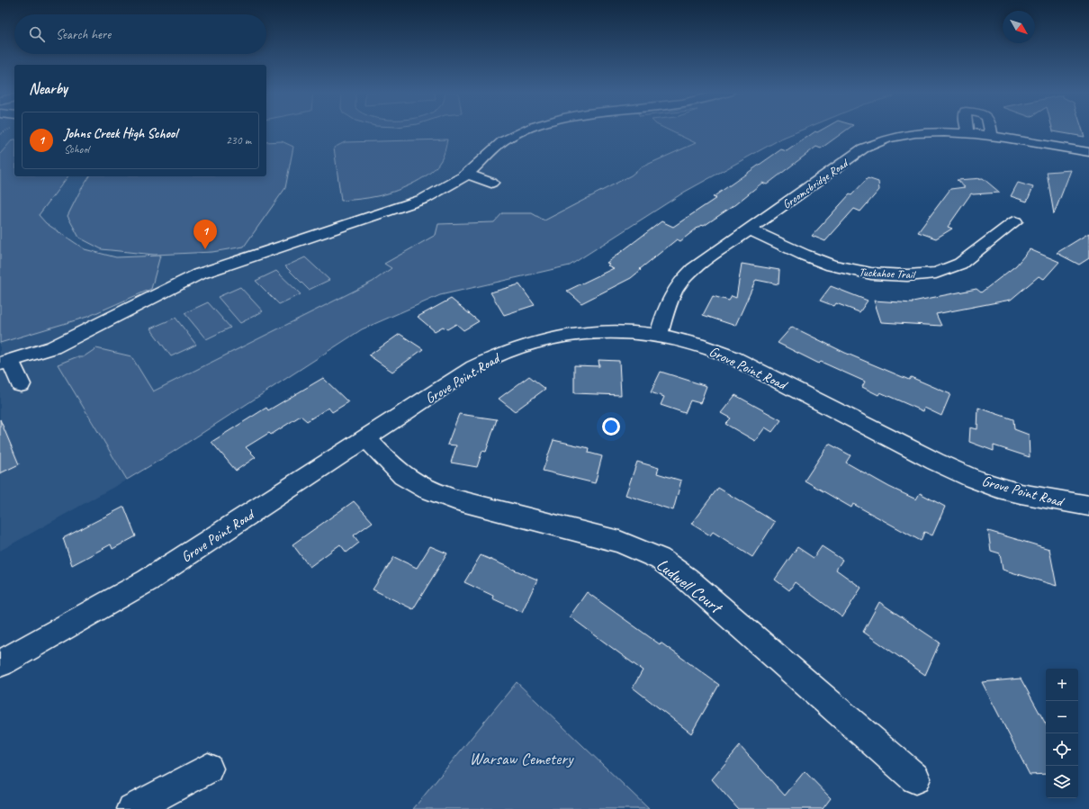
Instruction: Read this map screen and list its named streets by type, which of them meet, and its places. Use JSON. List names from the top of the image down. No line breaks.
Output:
{"streets":{"street":["Groomsbridge Road","Tuckahoe Trail","Grove Point Road","Ludwell Court"]},"crossings":[["Groomsbridge Road","Tuckahoe Trail"],["Groomsbridge Road","Grove Point Road"],["Grove Point Road","Ludwell Court"]],"parks":["Warsaw Cemetery"],"north":"bottom right","page":{"search":"Search here","heading":"Nearby","list":[{"mark":"1","name":"Johns Creek High School","note":"School","value":"230 m"}],"pins":"1","map_buttons":["+","−"]}}
